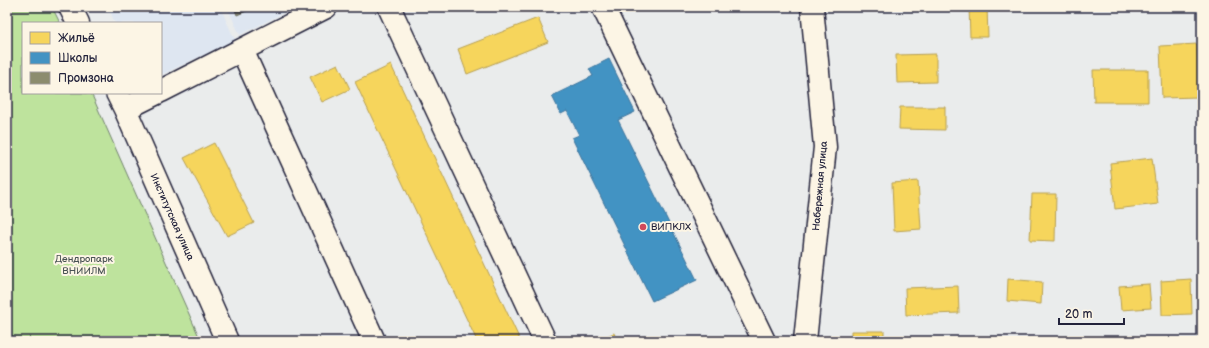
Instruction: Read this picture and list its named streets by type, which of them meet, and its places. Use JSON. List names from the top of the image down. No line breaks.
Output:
{"streets":{"street":["Набережная улица","Институтская улица"]},"parks":["Дендропарк ВНИИЛМ"],"places":["ВИПКЛХ"],"legend":["Жильё","Школы","Промзона"],"scale_bar":"20 m"}
